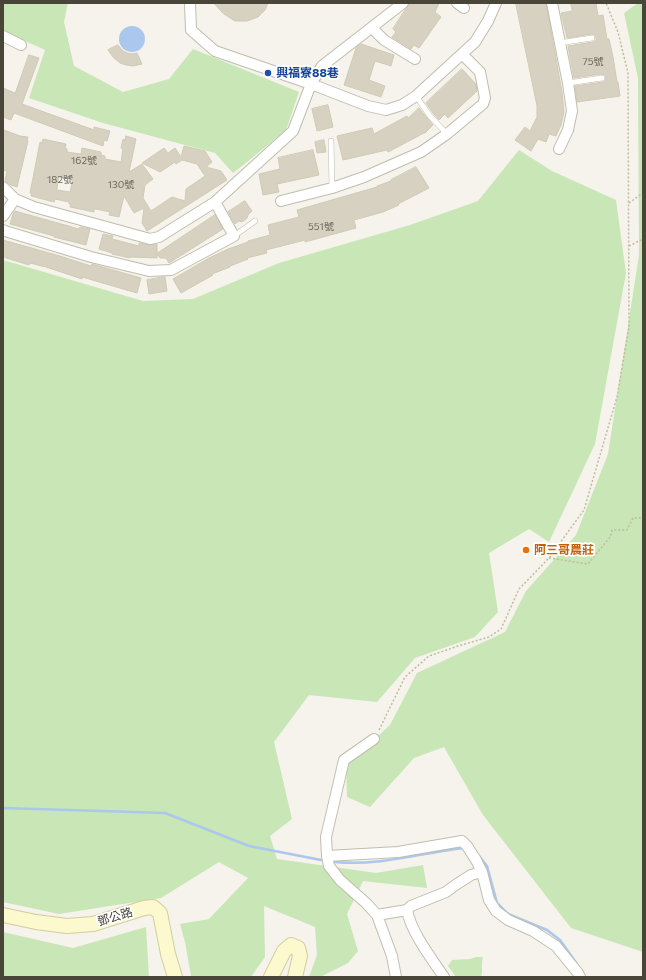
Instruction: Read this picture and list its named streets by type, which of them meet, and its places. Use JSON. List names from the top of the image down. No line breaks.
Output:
{"streets":{"street":["鄧公路"]},"places":["興福寮88巷","阿三哥農莊"],"house_numbers":["75號","162號","182號","130號","551號"]}
